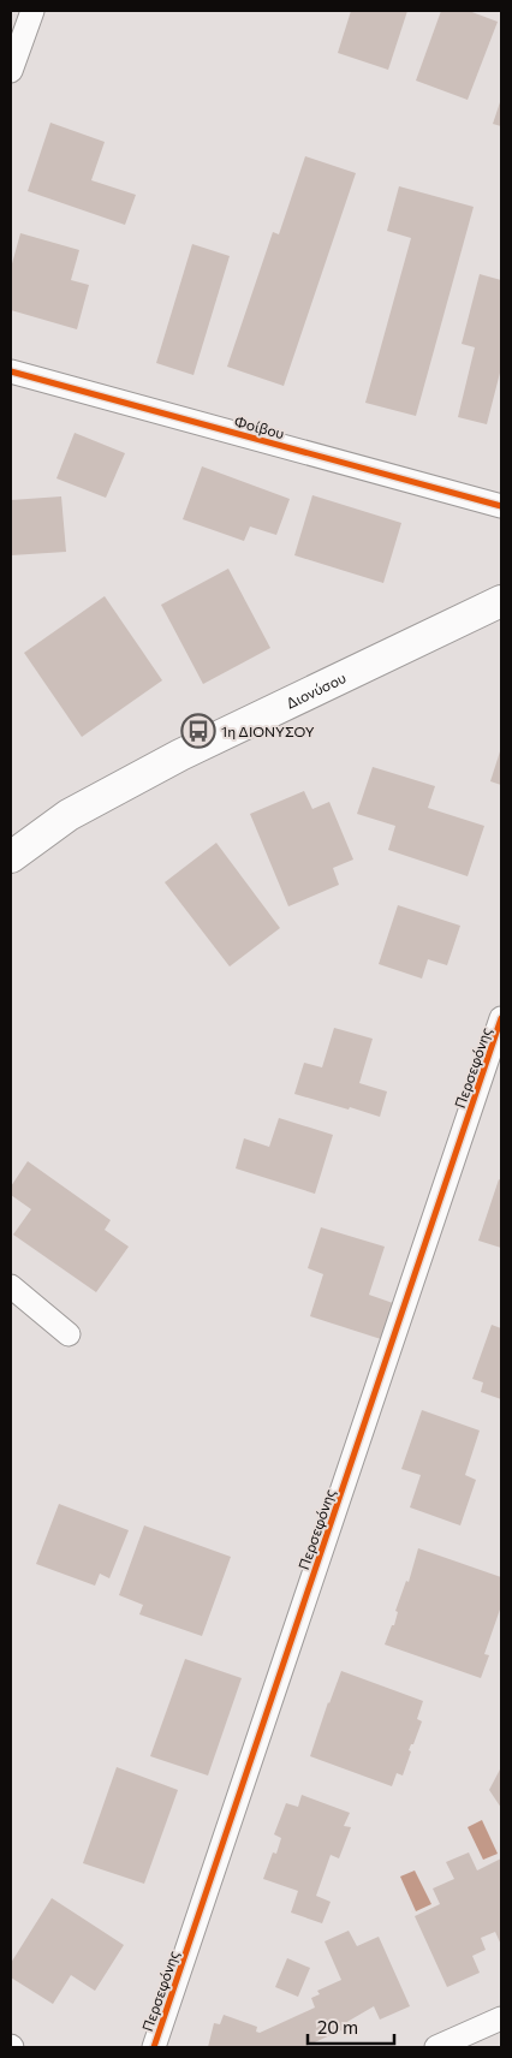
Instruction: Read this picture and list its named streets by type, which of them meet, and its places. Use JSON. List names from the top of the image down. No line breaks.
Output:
{"streets":{"main road":["Διονύσου"],"street":["Φοίβου","Περσεφόνης"]},"places":{"bus stop":["1η ΔΙΟΝΥΣΟΥ"]},"scale_bar":"20 m"}
